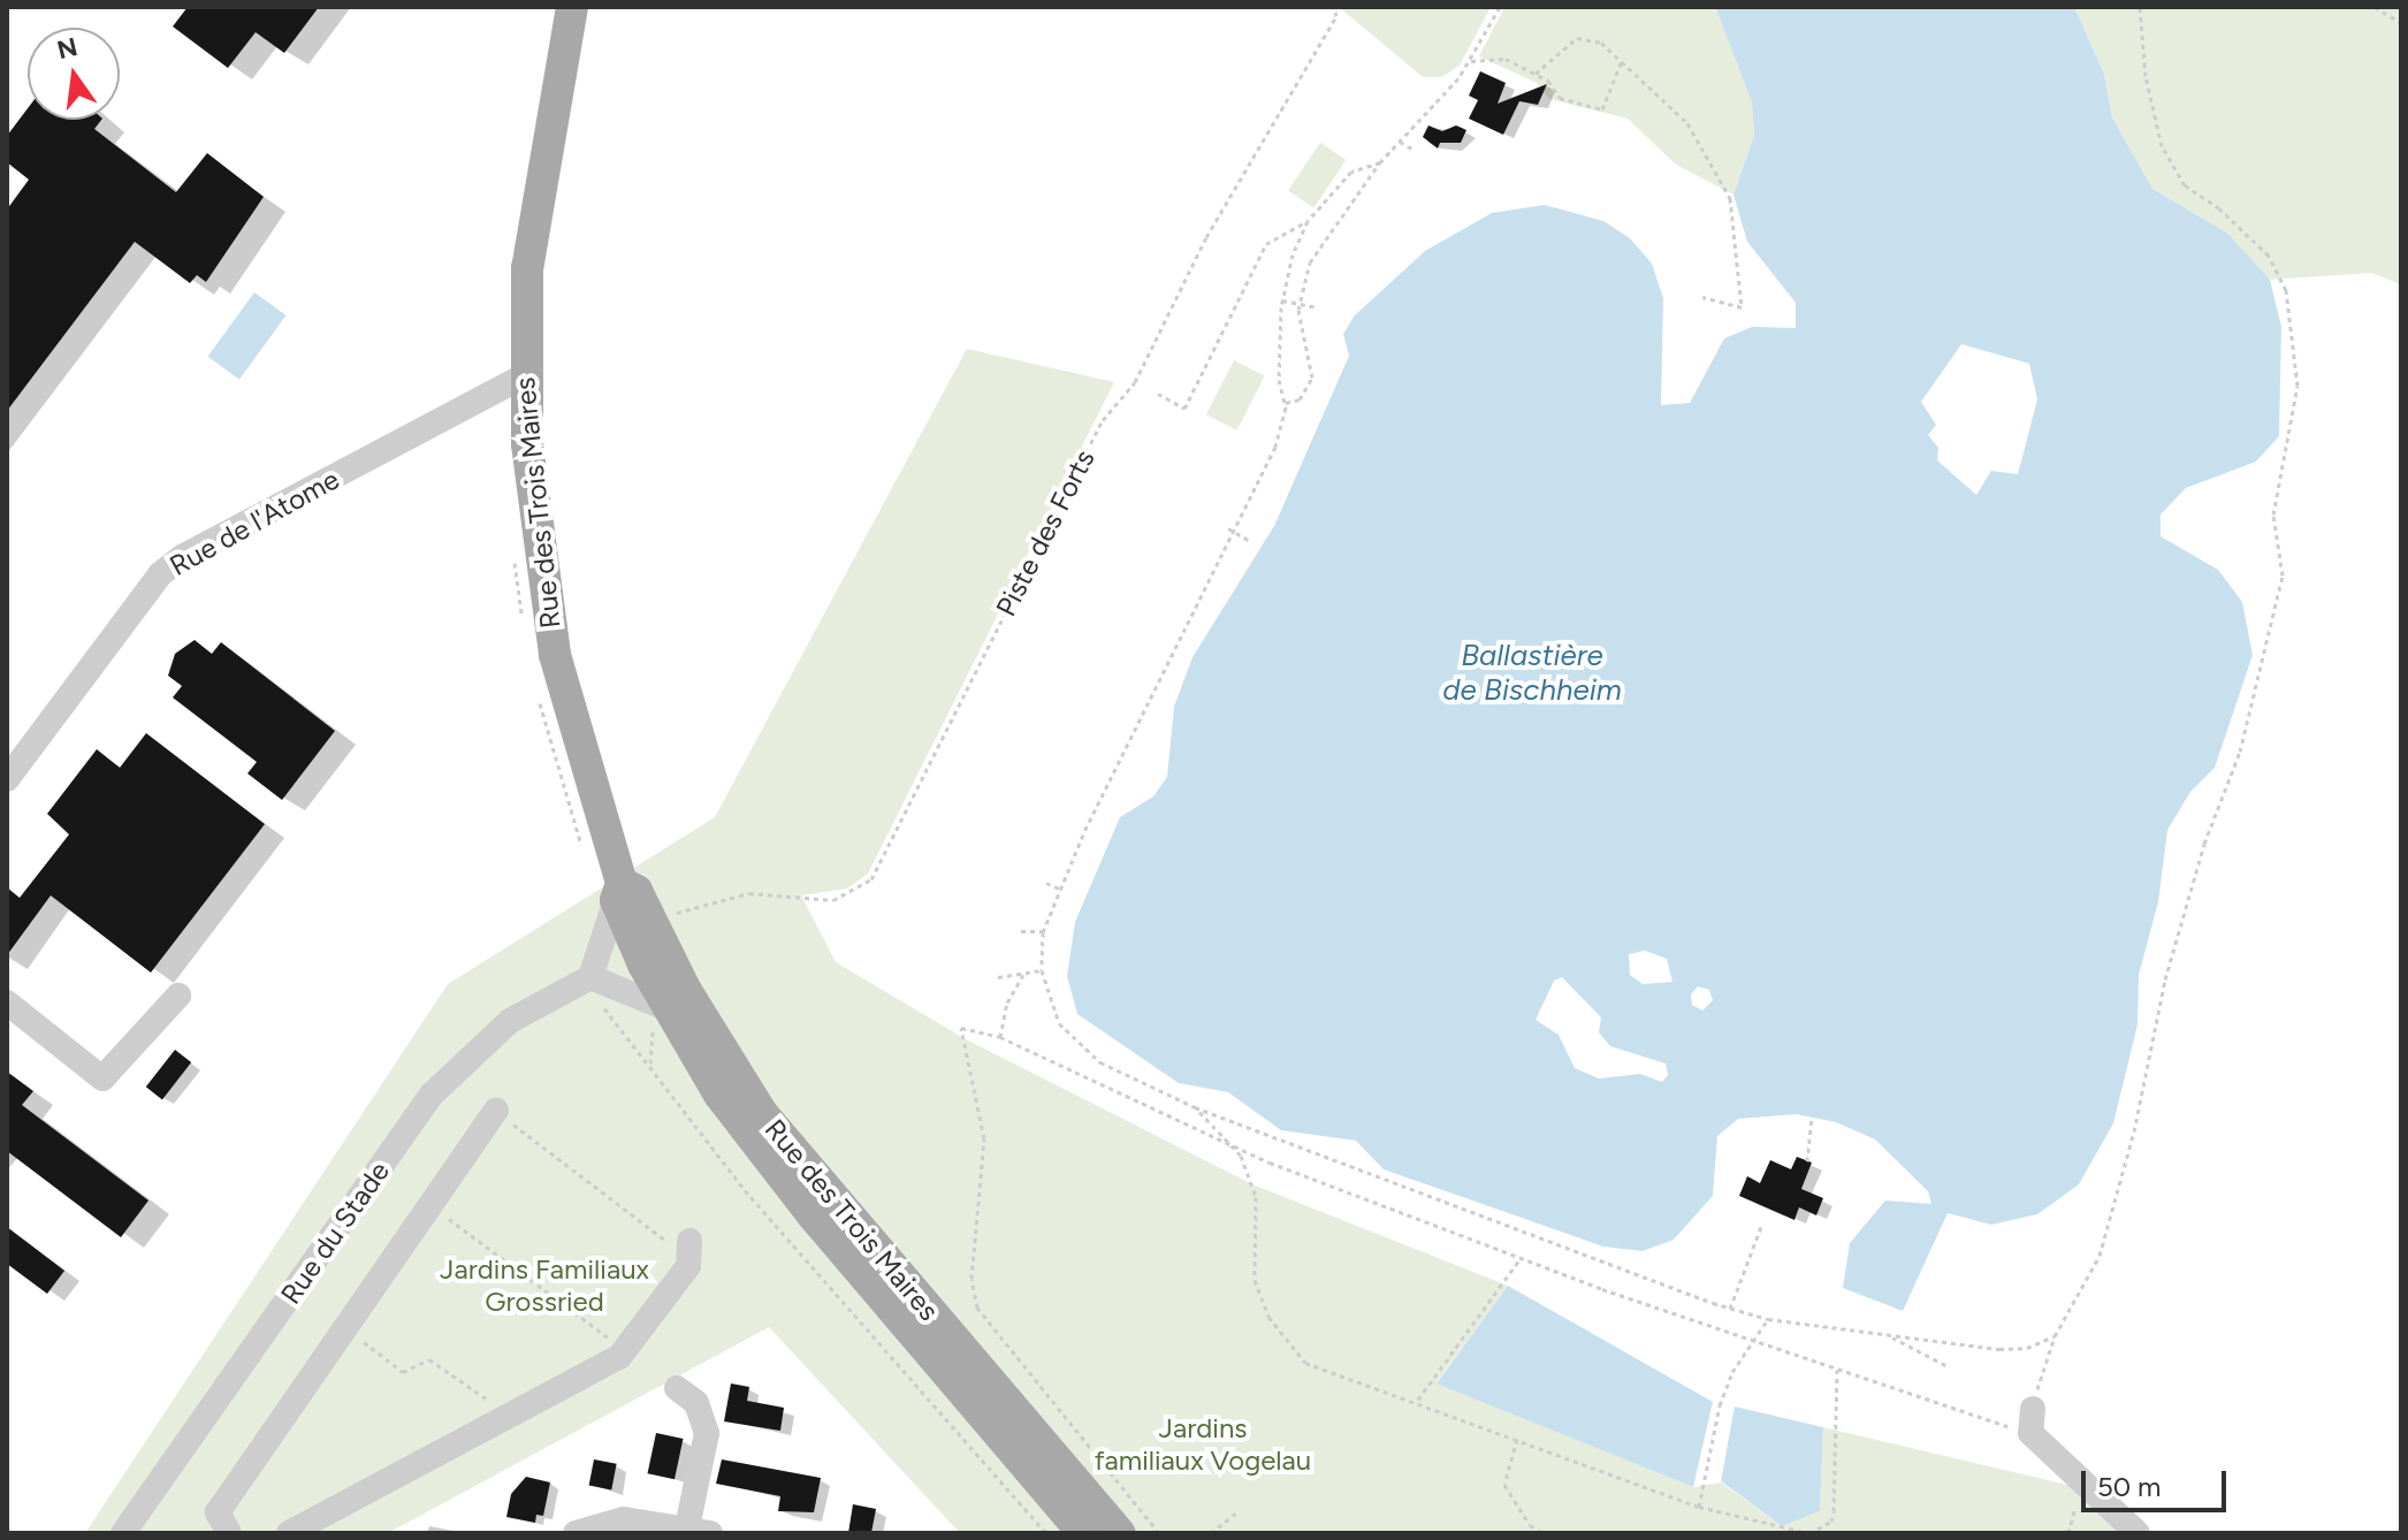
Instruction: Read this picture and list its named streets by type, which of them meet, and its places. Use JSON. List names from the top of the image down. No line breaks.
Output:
{"streets":{"main road":["Rue des Trois Maires"],"street":["Rue de l'Atome","Rue du Stade"],"path":["Piste des Forts"]},"crossings":[["Rue des Trois Maires","Rue de l'Atome"],["Rue des Trois Maires","Piste des Forts"],["Rue des Trois Maires","Rue du Stade"],["Piste des Forts","Rue du Stade"]],"water":["Ballastière de Bischheim"],"parks":["Jardins Familiaux Grossried","Jardins familiaux Vogelau"],"scale_bar":"50 m","north":"top"}
